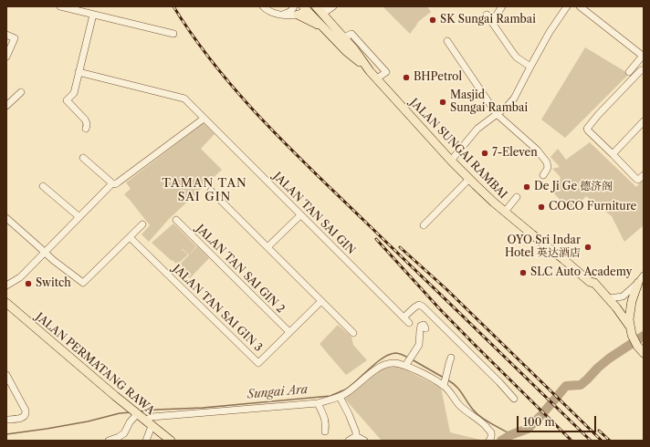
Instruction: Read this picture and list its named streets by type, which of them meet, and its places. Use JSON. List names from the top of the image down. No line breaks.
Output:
{"streets":{"main road":["JALAN SUNGAI RAMBAI","JALAN PERMATANG RAWA"],"street":["JALAN TAN SAI GIN","JALAN TAN SAI GIN 2","JALAN TAN SAI GIN 3"]},"crossings":[["JALAN TAN SAI GIN 2","JALAN TAN SAI GIN 3"]],"districts":["TAMAN TAN SAI GIN"],"water":["Sungai Ara"],"places":["SK Sungai Rambai","BHPetrol","Masjid Sungai Rambai","7-Eleven","De Ji Ge 德济阁","COCO Furniture","OYO Sri Indar Hotel 英达酒店","SLC Auto Academy","Switch"],"scale_bar":"100 m"}
